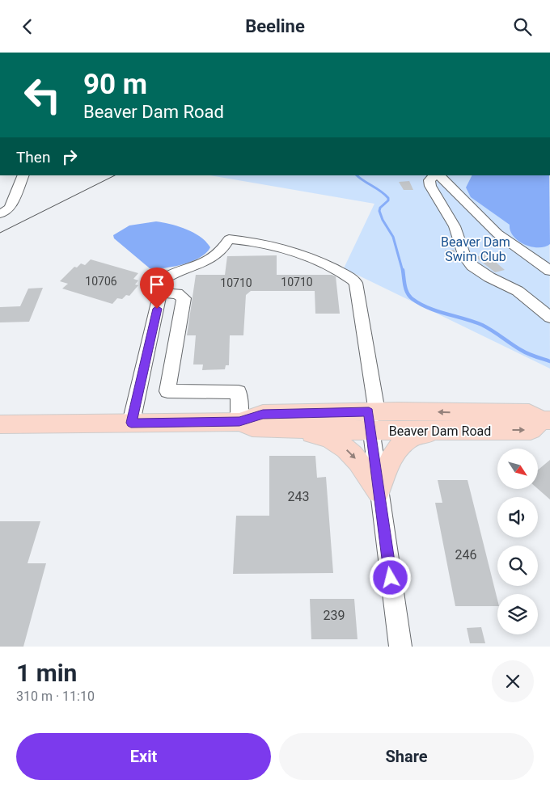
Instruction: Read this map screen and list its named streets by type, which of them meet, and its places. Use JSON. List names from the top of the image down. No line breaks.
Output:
{"streets":{"main road":["Beaver Dam Road"]},"parks":["Beaver Dam Swim Club"],"house_numbers":["10706","10710","10710","243","246","239"],"north":"bottom right","page":{"header":"Beeline","turn":["90 m","Beaver Dam Road"],"then":"Then","heading":["1 min","310 m · 11:10"],"buttons":["Exit","Share"]}}
